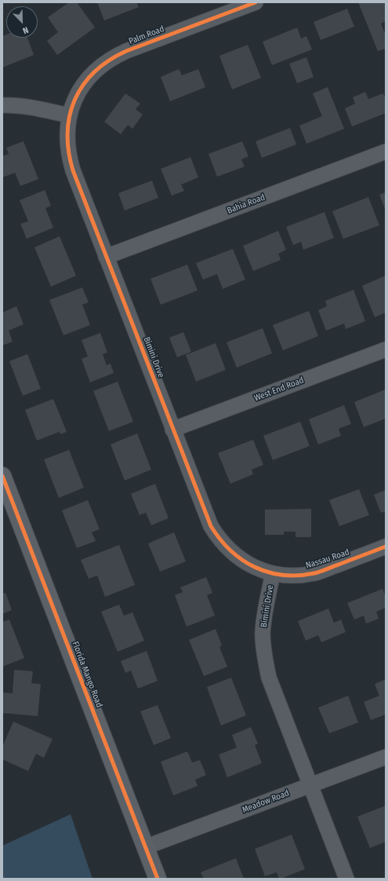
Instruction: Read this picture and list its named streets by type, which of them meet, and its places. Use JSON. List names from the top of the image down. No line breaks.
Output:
{"streets":{"street":["Palm Road","Bahia Road","Bimini Drive","West End Road","Nassau Road","Florida Mango Road","Meadow Road"]},"crossings":[["Palm Road","Bimini Drive"],["Bahia Road","Bimini Drive"],["Bimini Drive","West End Road"],["Bimini Drive","Nassau Road"],["Bimini Drive","Meadow Road"],["Florida Mango Road","Meadow Road"]],"north":"bottom right"}
